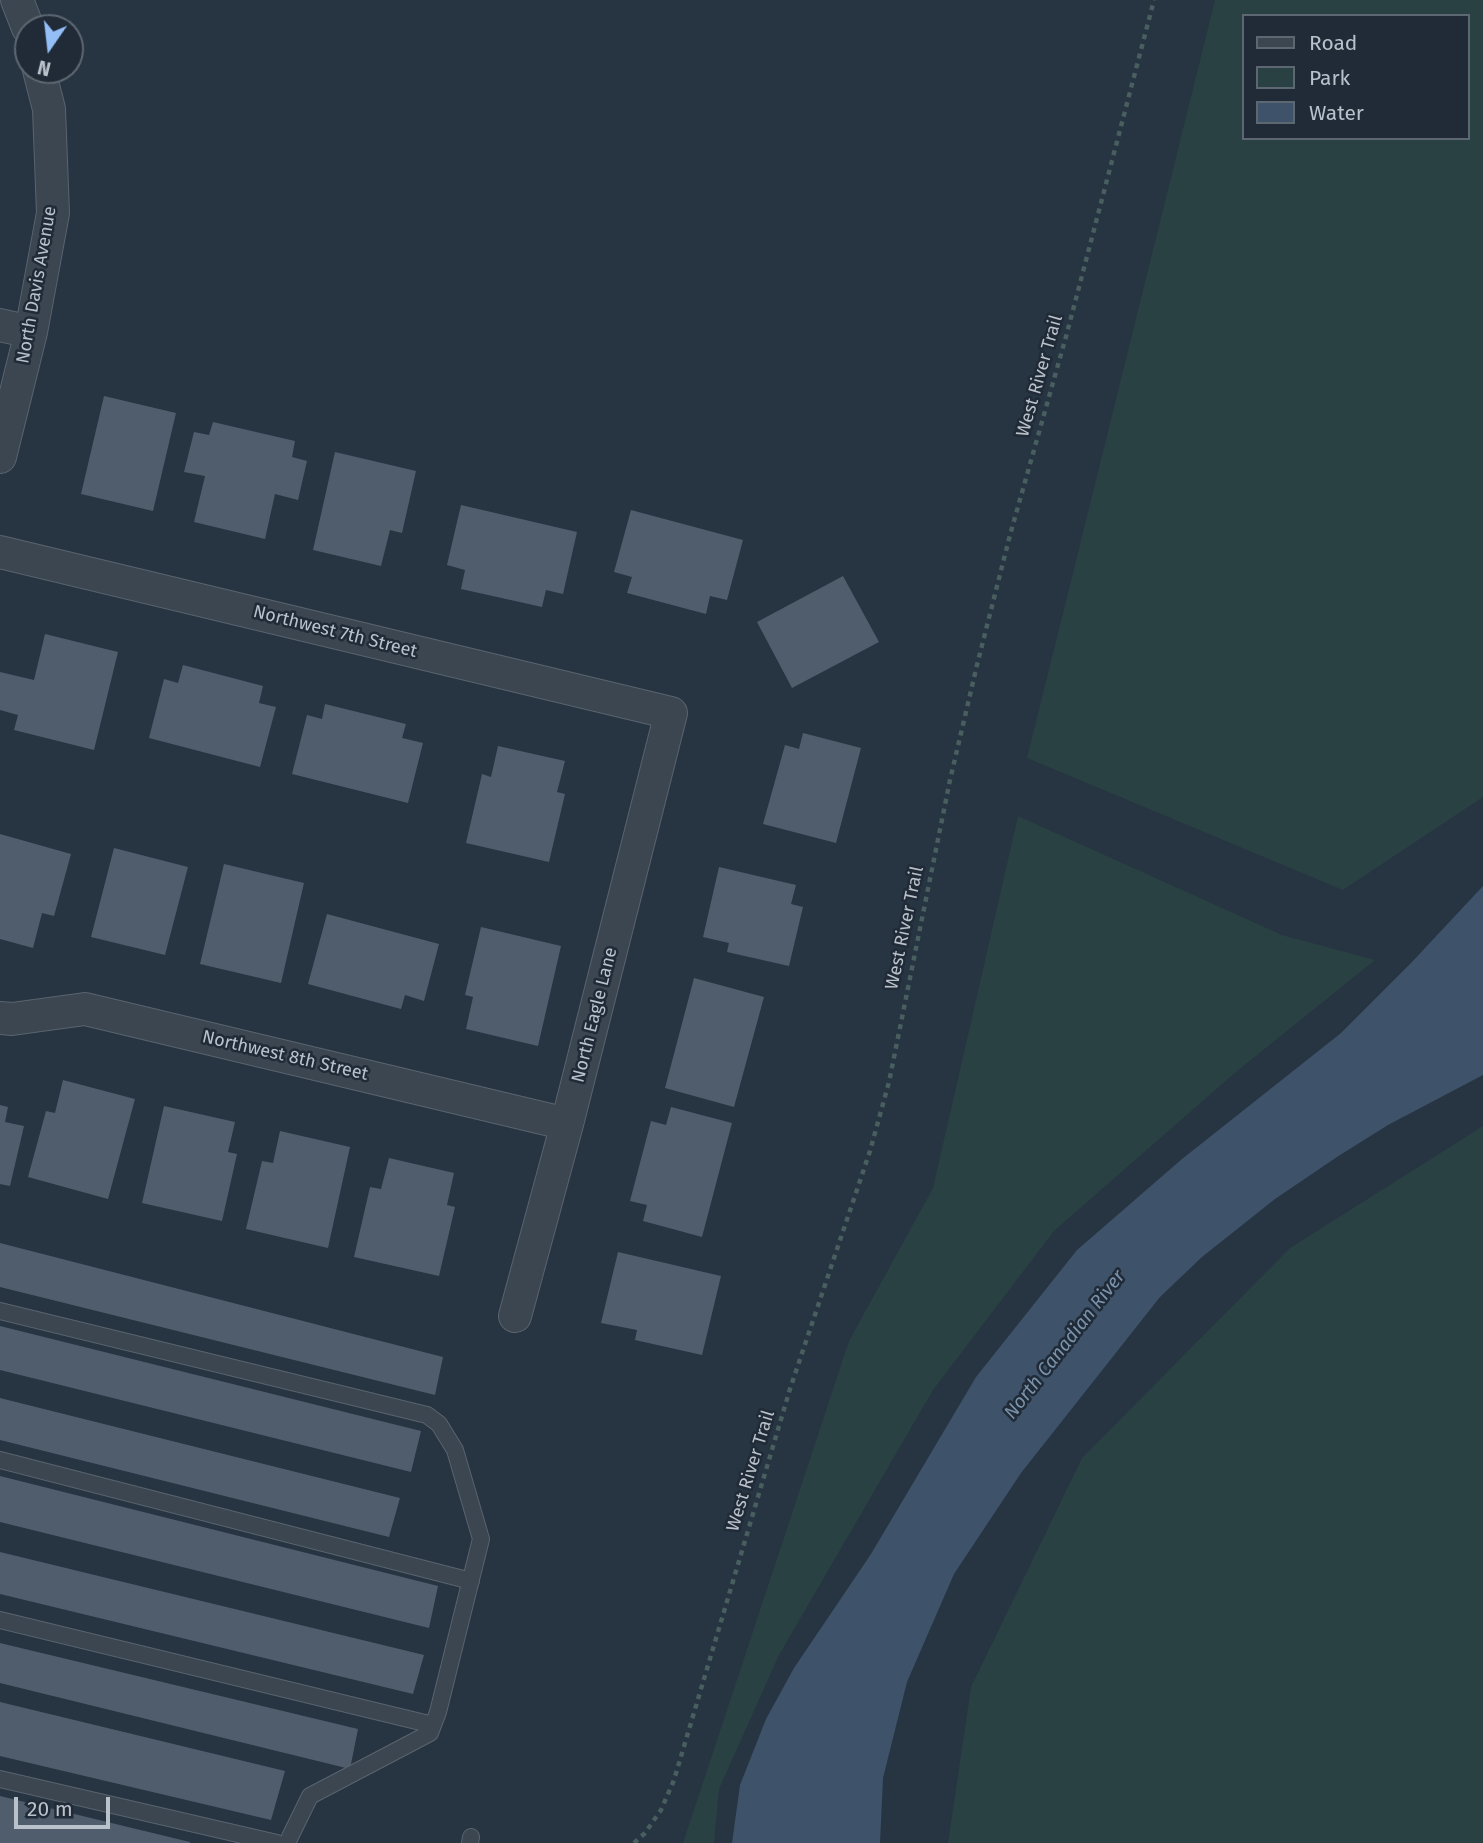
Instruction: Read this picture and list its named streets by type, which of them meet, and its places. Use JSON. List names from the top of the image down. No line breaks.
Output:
{"streets":{"street":["North Davis Avenue","Northwest 7th Street","North Eagle Lane","Northwest 8th Street"],"path":["West River Trail"]},"crossings":[["Northwest 7th Street","North Eagle Lane"],["North Eagle Lane","Northwest 8th Street"]],"water":["North Canadian River"],"legend":["Road","Park","Water"],"scale_bar":"20 m","north":"bottom"}
